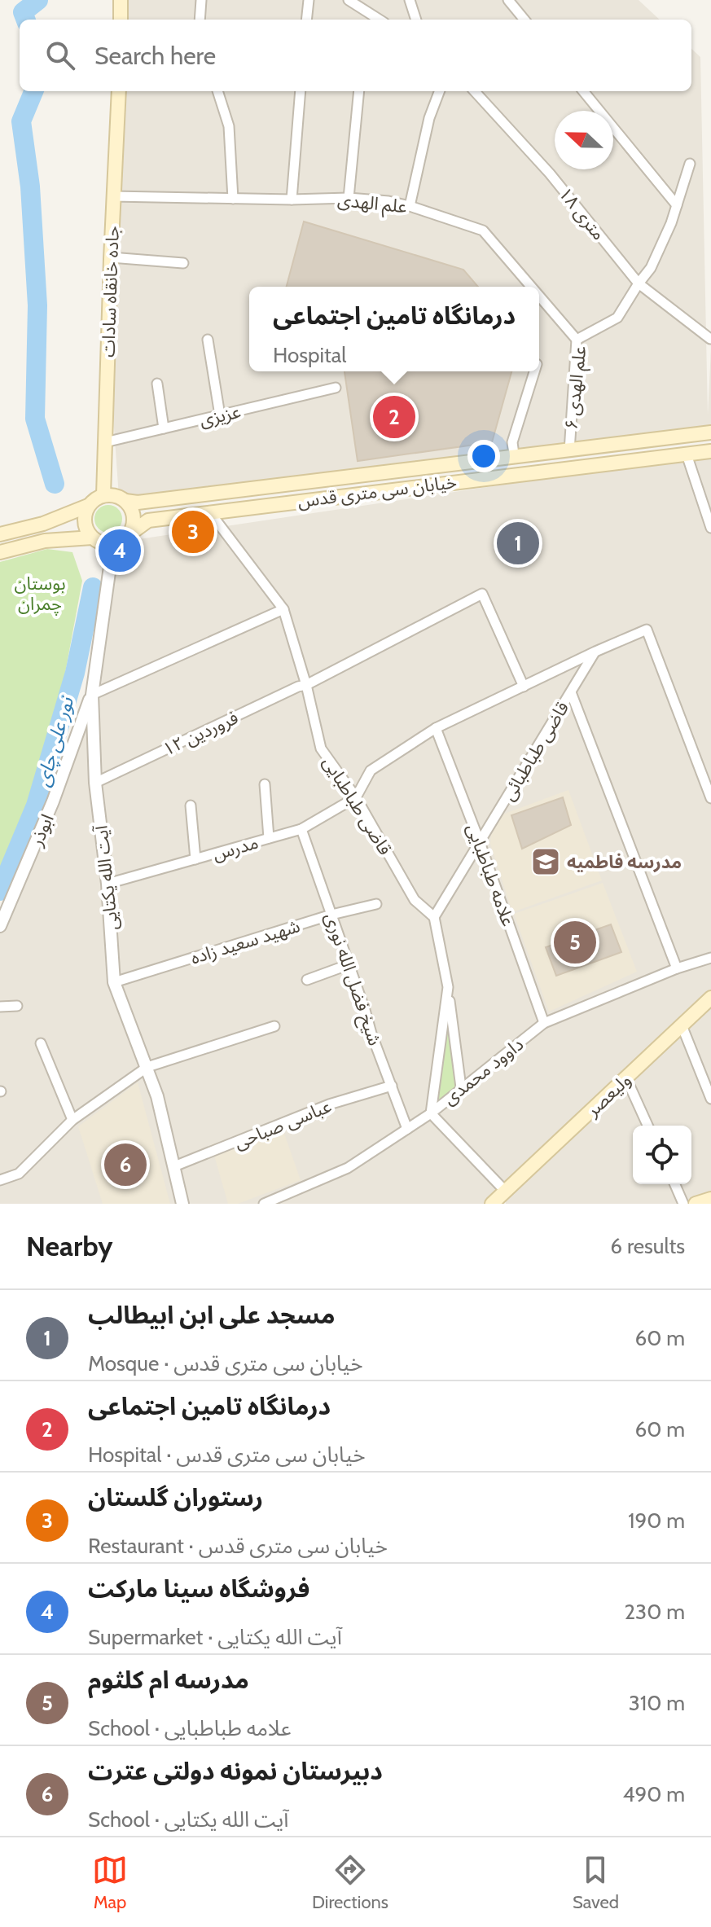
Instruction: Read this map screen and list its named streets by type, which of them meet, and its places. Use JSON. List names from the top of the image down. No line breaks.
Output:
{"streets":{"main road":["جاده خانقاه سادات","خیابان سی متری قدس","ولیعصر"],"street":["علم الهدی","۱۸ متری","علم الهدی ۶","عزیزی","۱۲ فروردین","قاضی طباطبائی","قاضی طباطبایی","ابوذر","مدرس","علامه طباطبایی","آیت الله یکتایی","شهید سعید زاده","شیخ فضل الله نوری","داوود محمدی","عباسی صباحی"]},"crossings":[["علم الهدی","جاده خانقاه سادات"],["علم الهدی","علم الهدی ۶"],["۱۸ متری","علم الهدی ۶"],["جاده خانقاه سادات","عزیزی"],["جاده خانقاه سادات","خیابان سی متری قدس"],["جاده خانقاه سادات","آیت الله یکتایی"],["علم الهدی ۶","خیابان سی متری قدس"],["خیابان سی متری قدس","قاضی طباطبایی"],["خیابان سی متری قدس","آیت الله یکتایی"],["۱۲ فروردین","قاضی طباطبایی"],["۱۲ فروردین","آیت الله یکتایی"],["قاضی طباطبائی","قاضی طباطبایی"],["قاضی طباطبائی","علامه طباطبایی"],["قاضی طباطبایی","مدرس"],["ابوذر","آیت الله یکتایی"],["مدرس","آیت الله یکتایی"],["مدرس","شیخ فضل الله نوری"],["علامه طباطبایی","داوود محمدی"],["آیت الله یکتایی","شهید سعید زاده"],["آیت الله یکتایی","عباسی صباحی"],["شهید سعید زاده","شیخ فضل الله نوری"],["شیخ فضل الله نوری","داوود محمدی"],["شیخ فضل الله نوری","عباسی صباحی"]],"water":["نور علی چای"],"parks":["بوستان چمران"],"places":{"school or university":["مدرسه فاطمیه"]},"north":"left","page":{"search":"Search here","popup":["درمانگاه تامین اجتماعی","Hospital"],"pins":["2","3","1","4","5","6"],"heading":["Nearby","6 results"],"list":[{"mark":"1","name":"مسجد علی ابن ابیطالب","note":"Mosque · خیابان سی متری قدس","value":"60 m"},{"mark":"2","name":"درمانگاه تامین اجتماعی","note":"Hospital · خیابان سی متری قدس","value":"60 m"},{"mark":"3","name":"رستوران گلستان","note":"Restaurant · خیابان سی متری قدس","value":"190 m"},{"mark":"4","name":"فروشگاه سینا مارکت","note":"Supermarket · آیت الله یکتایی","value":"230 m"},{"mark":"5","name":"مدرسه ام کلثوم","note":"School · علامه طباطبایی","value":"310 m"},{"mark":"6","name":"دبیرستان نمونه دولتی عترت","note":"School · آیت الله یکتایی","value":"490 m"}],"nav":["Map","Directions","Saved"]}}
